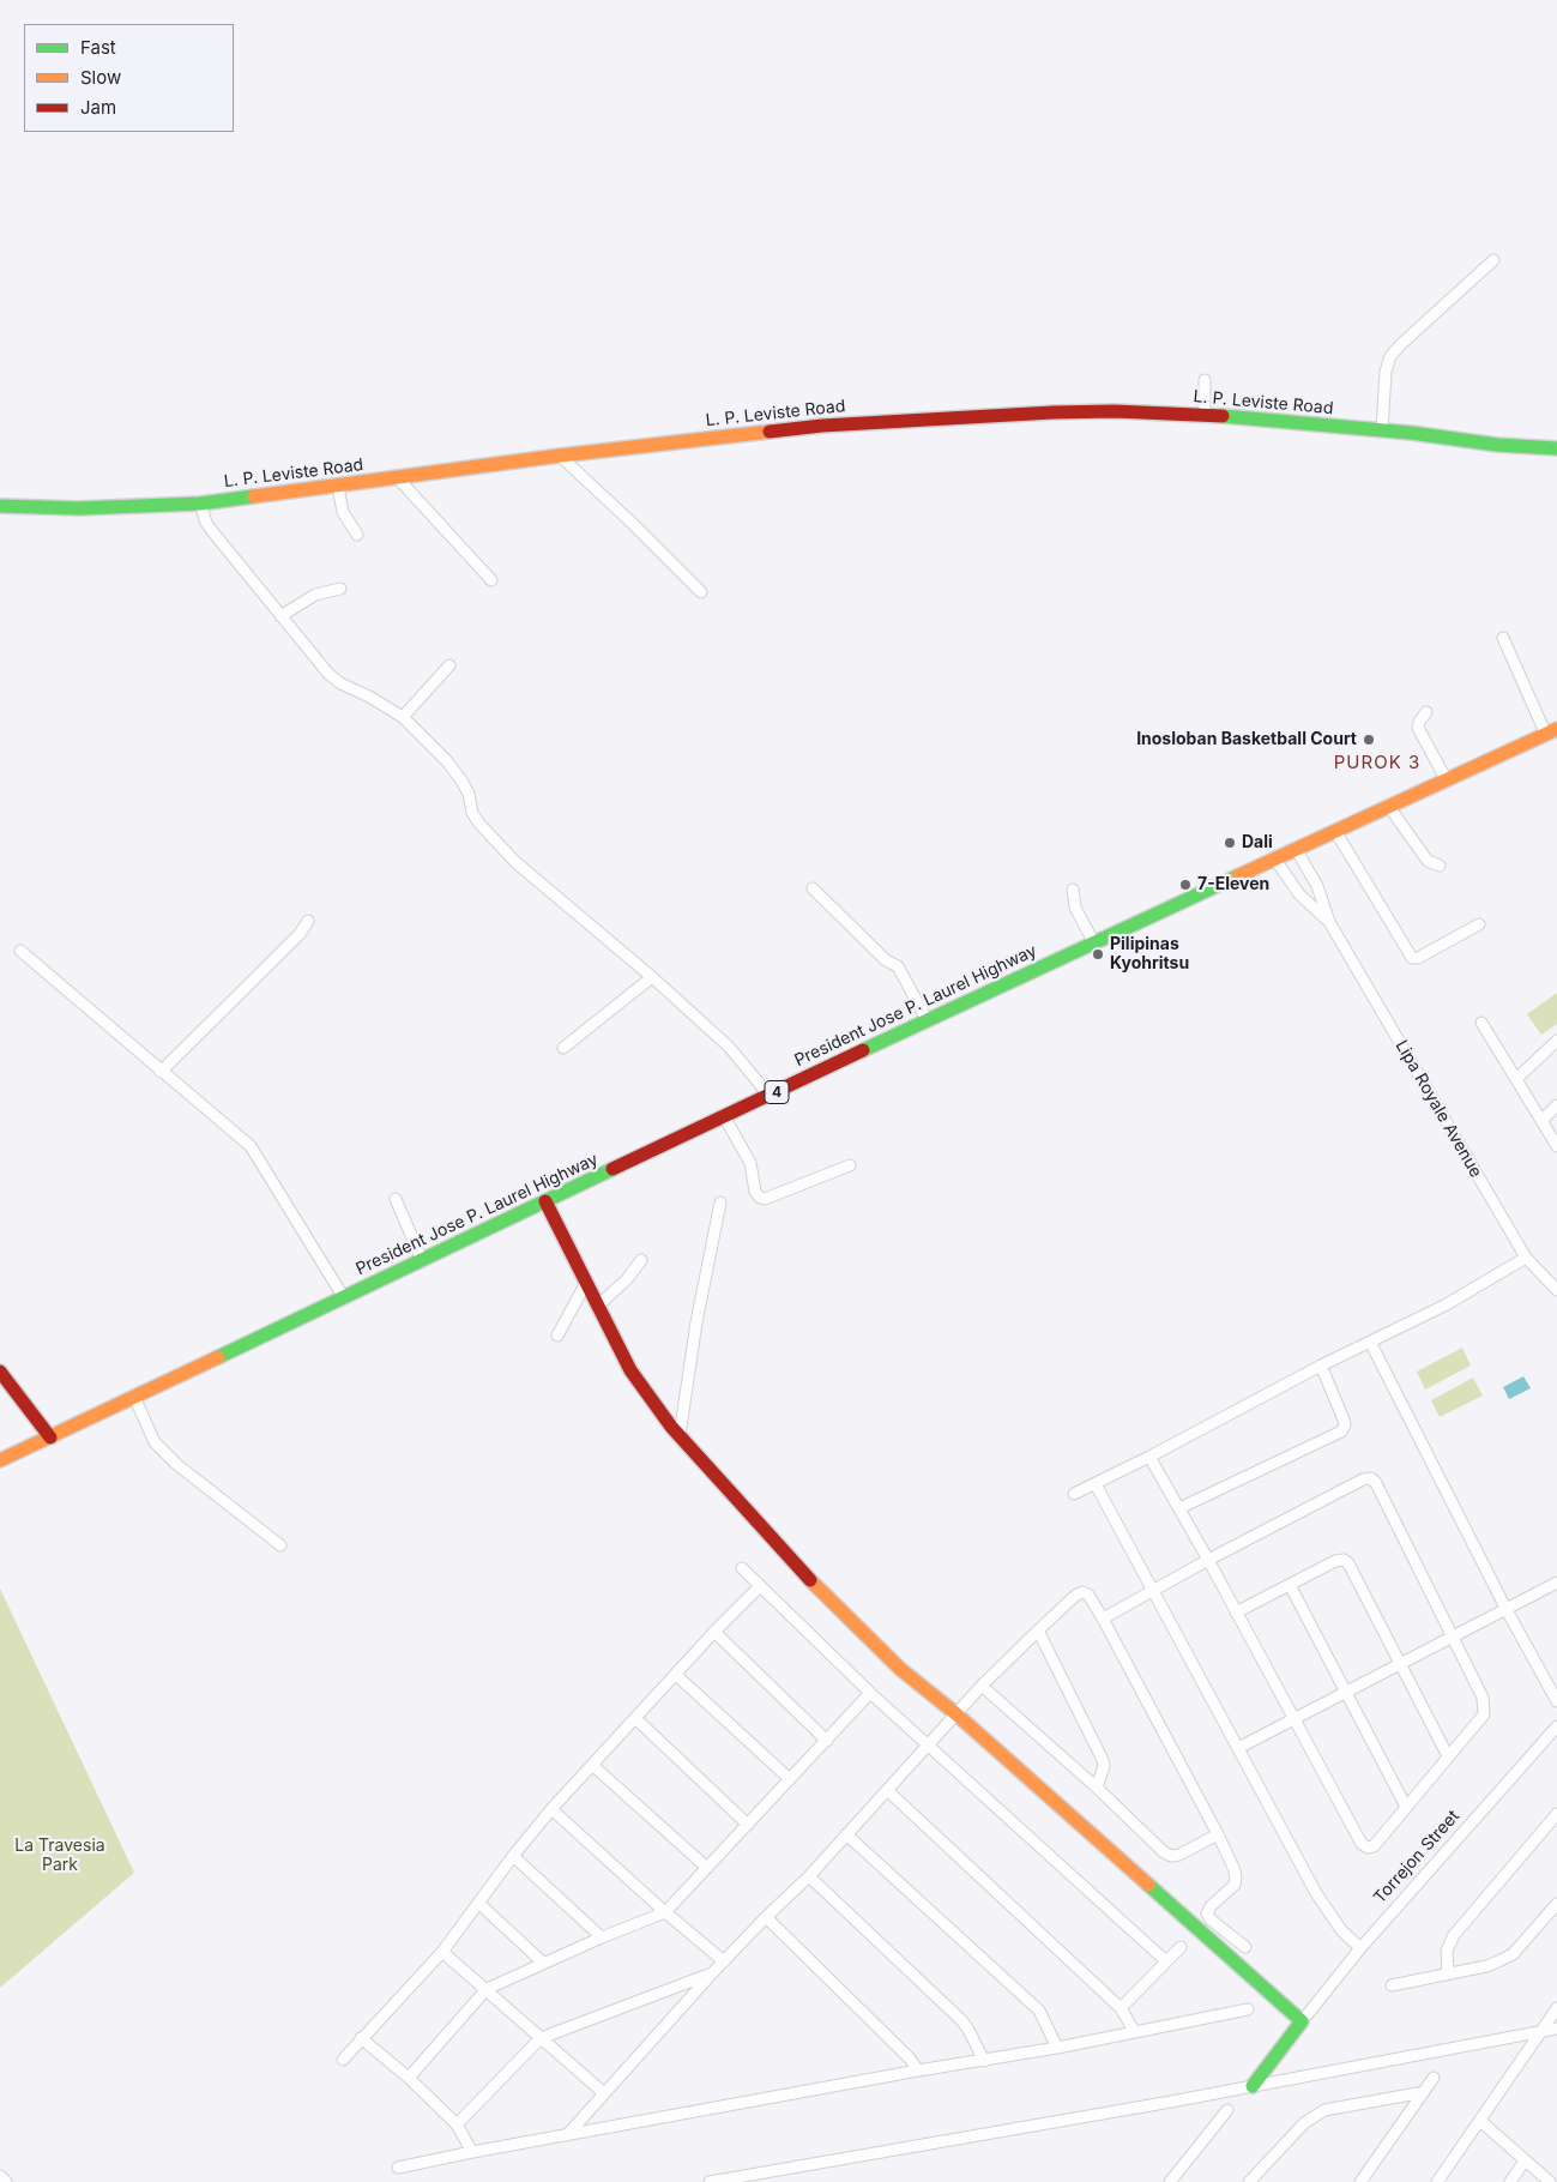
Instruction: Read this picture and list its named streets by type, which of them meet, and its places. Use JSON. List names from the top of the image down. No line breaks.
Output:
{"streets":{"main road":["L. P. Leviste Road","President Jose P. Laurel Highway","4","Torrejon Street"],"street":["Lipa Royale Avenue"]},"crossings":[["President Jose P. Laurel Highway","Lipa Royale Avenue"]],"districts":["PUROK 3"],"parks":["La Travesia Park"],"places":["Inosloban Basketball Court","Dali","7-Eleven","Pilipinas Kyohritsu"],"legend":["Fast","Slow","Jam"]}
